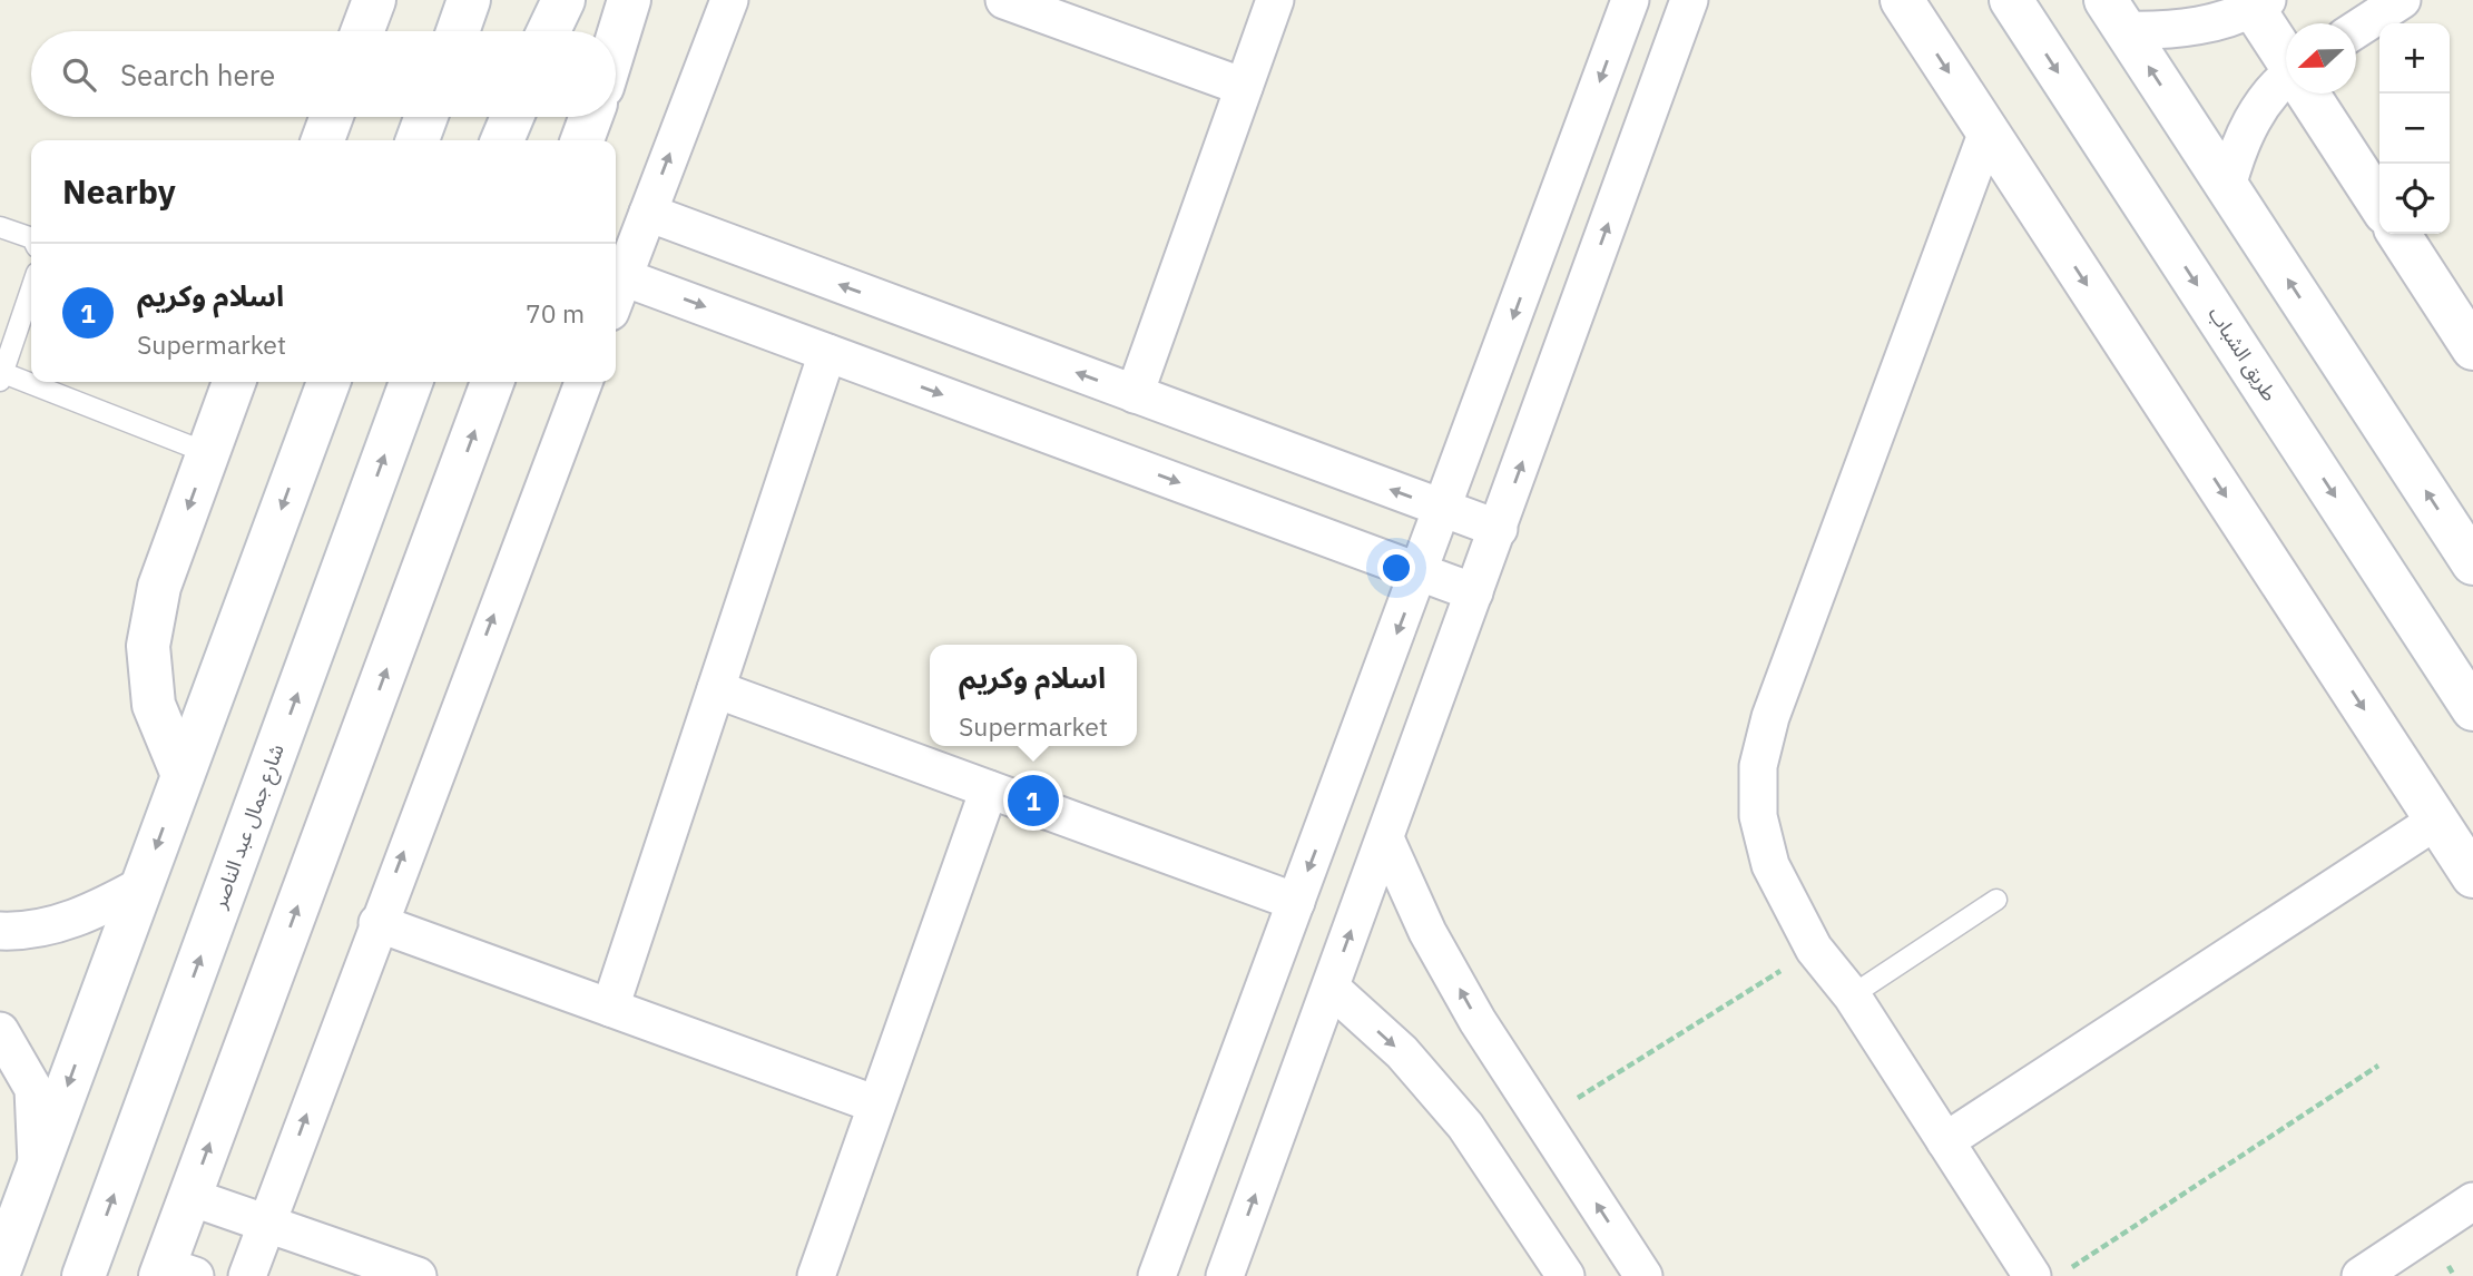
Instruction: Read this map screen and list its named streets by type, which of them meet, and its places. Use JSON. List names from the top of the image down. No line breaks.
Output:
{"streets":{"main road":["طريق الشباب","شارع جمال عبد الناصر"]},"north":"left","page":{"map_buttons":["+","−"],"search":"Search here","heading":"Nearby","list":[{"mark":"1","name":"اسلام وكريم","note":"Supermarket","value":"70 m"}],"popup":["اسلام وكريم","Supermarket"],"pins":"1"}}
